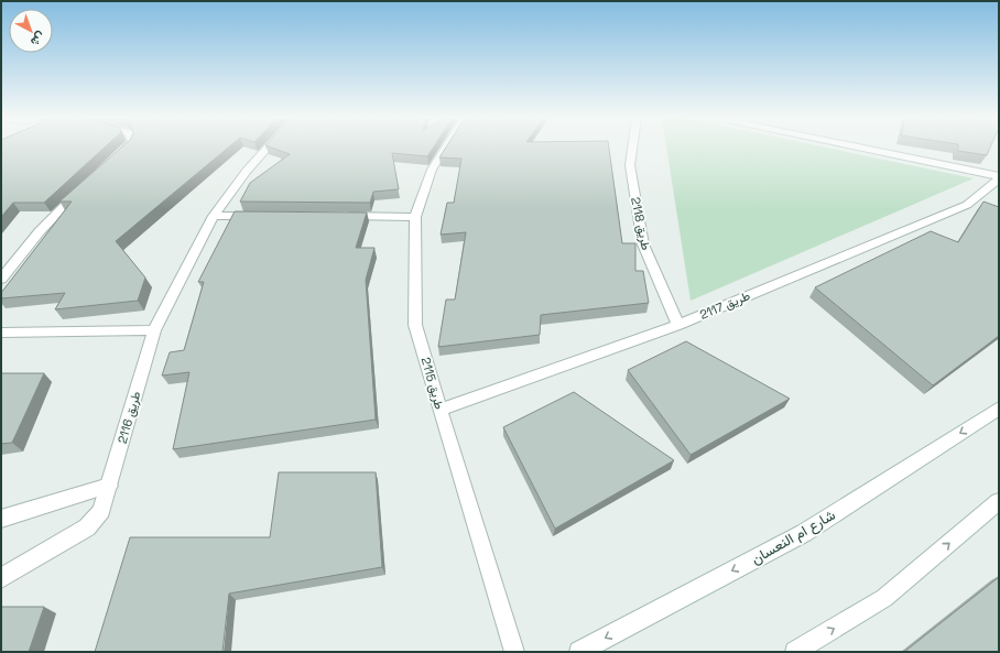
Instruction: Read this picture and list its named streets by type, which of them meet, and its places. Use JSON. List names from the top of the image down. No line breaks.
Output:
{"streets":{"street":["طريق 2118","طريق 2117","طريق 2115","طريق 2116","شارع ام النعسان"]},"crossings":[["طريق 2118","طريق 2117"],["طريق 2117","طريق 2115"]],"north":"bottom right"}
